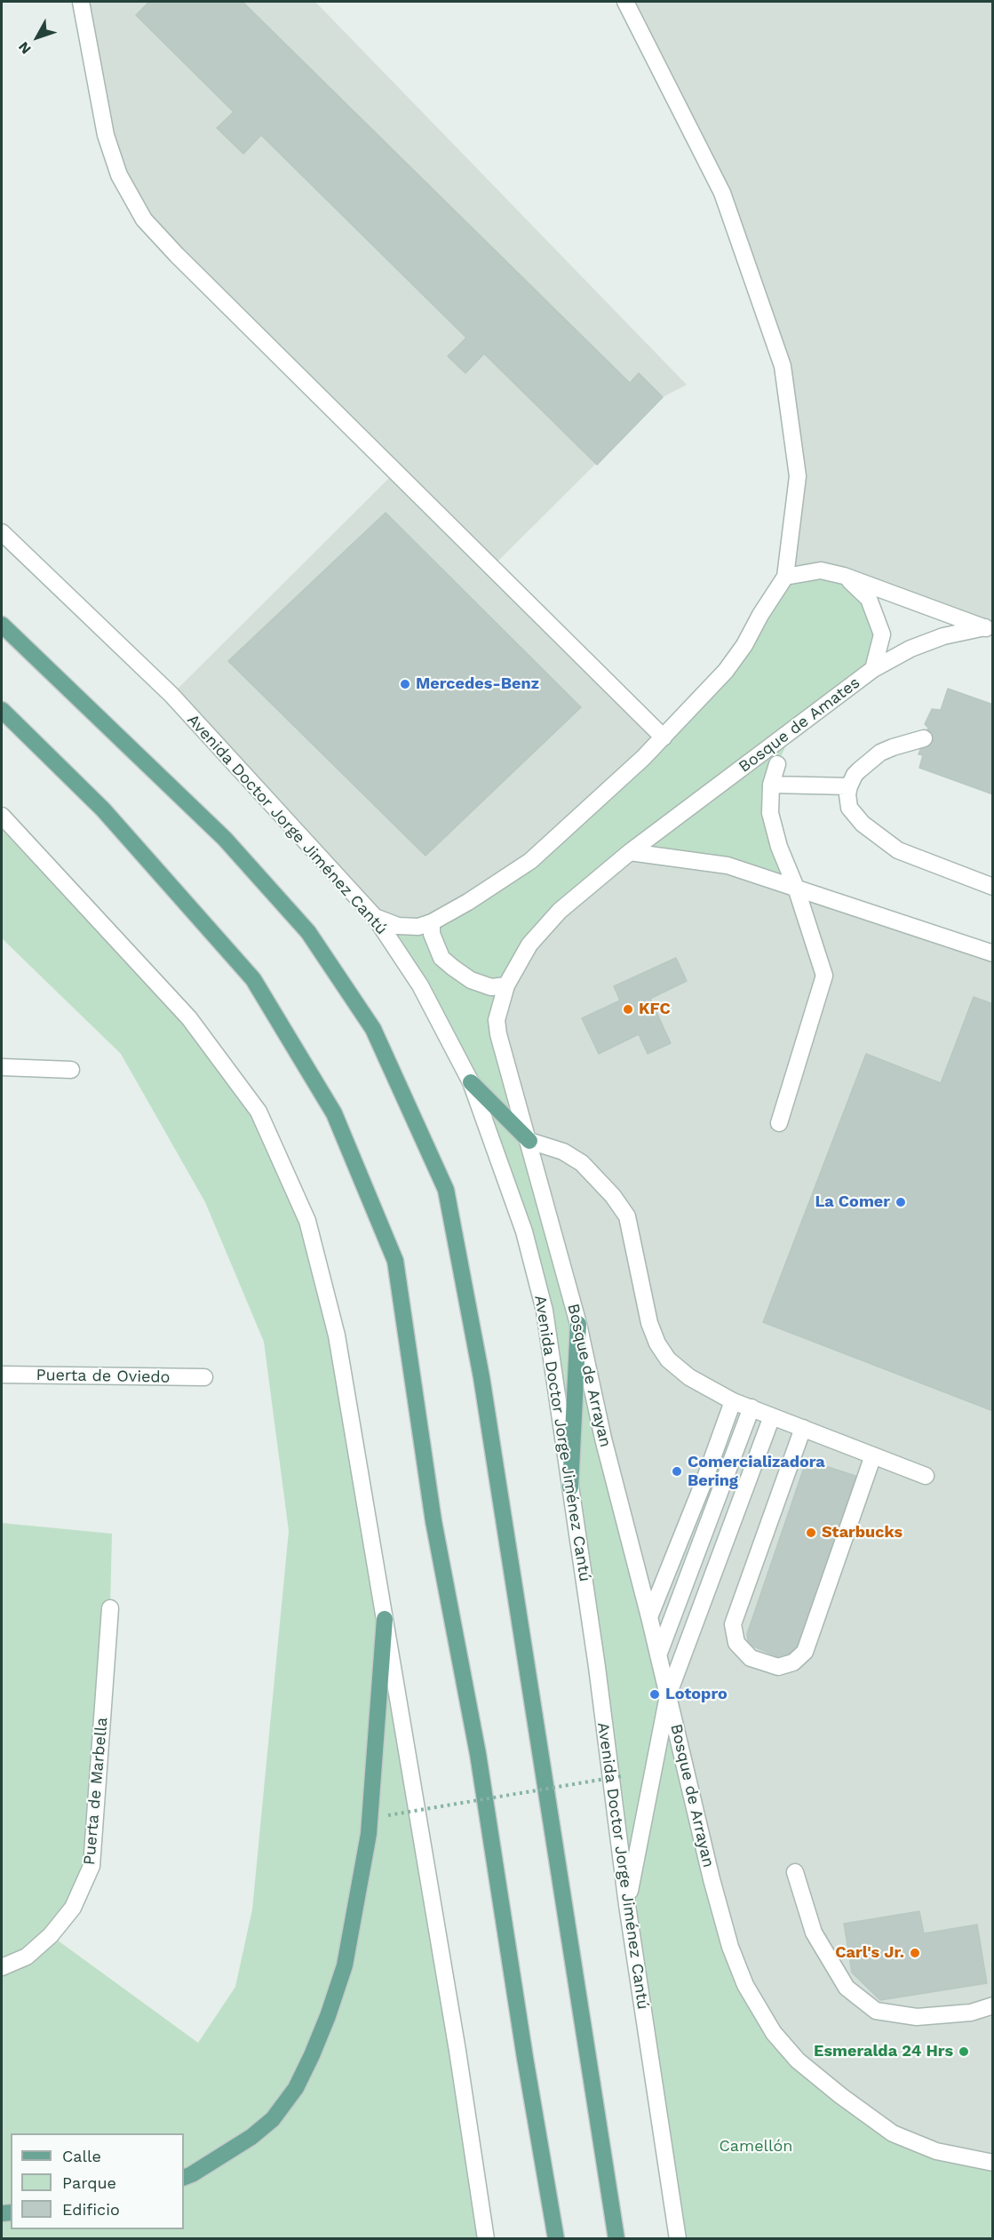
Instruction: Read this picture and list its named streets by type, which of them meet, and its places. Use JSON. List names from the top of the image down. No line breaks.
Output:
{"streets":{"street":["Bosque de Amates","Avenida Doctor Jorge Jiménez Cantú","Bosque de Arrayan","Puerta de Oviedo","Puerta de Marbella"]},"crossings":[["Bosque de Amates","Bosque de Arrayan"]],"parks":["Camellón"],"places":["Mercedes-Benz","KFC","La Comer","Comercializadora Bering","Starbucks","Lotopro","Carl's Jr.","Esmeralda 24 Hrs"],"legend":["Calle","Parque","Edificio"],"north":"bottom left"}
